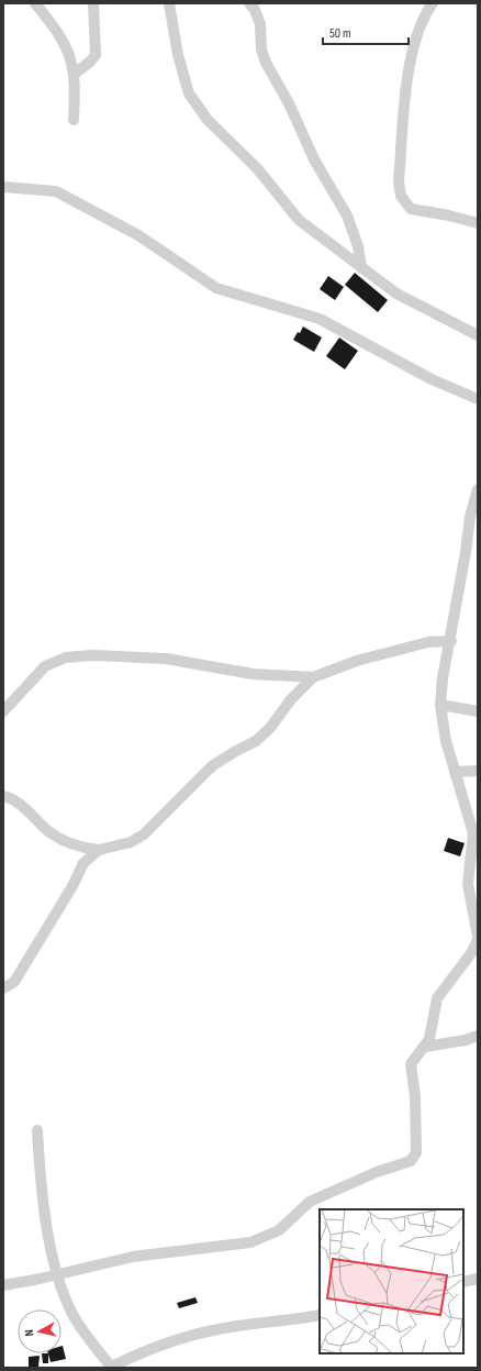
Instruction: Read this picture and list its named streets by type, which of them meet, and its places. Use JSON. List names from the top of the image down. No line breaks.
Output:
{"scale_bar":"50 m","north":"left"}
